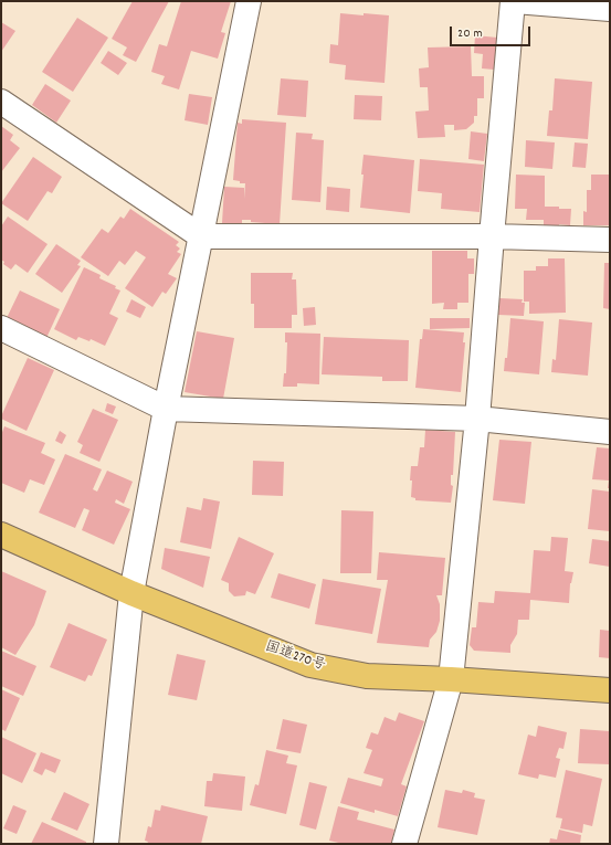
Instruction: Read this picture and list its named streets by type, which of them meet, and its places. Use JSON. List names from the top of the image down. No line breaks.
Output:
{"streets":{"highway":["国道270号"]},"scale_bar":"20 m"}
